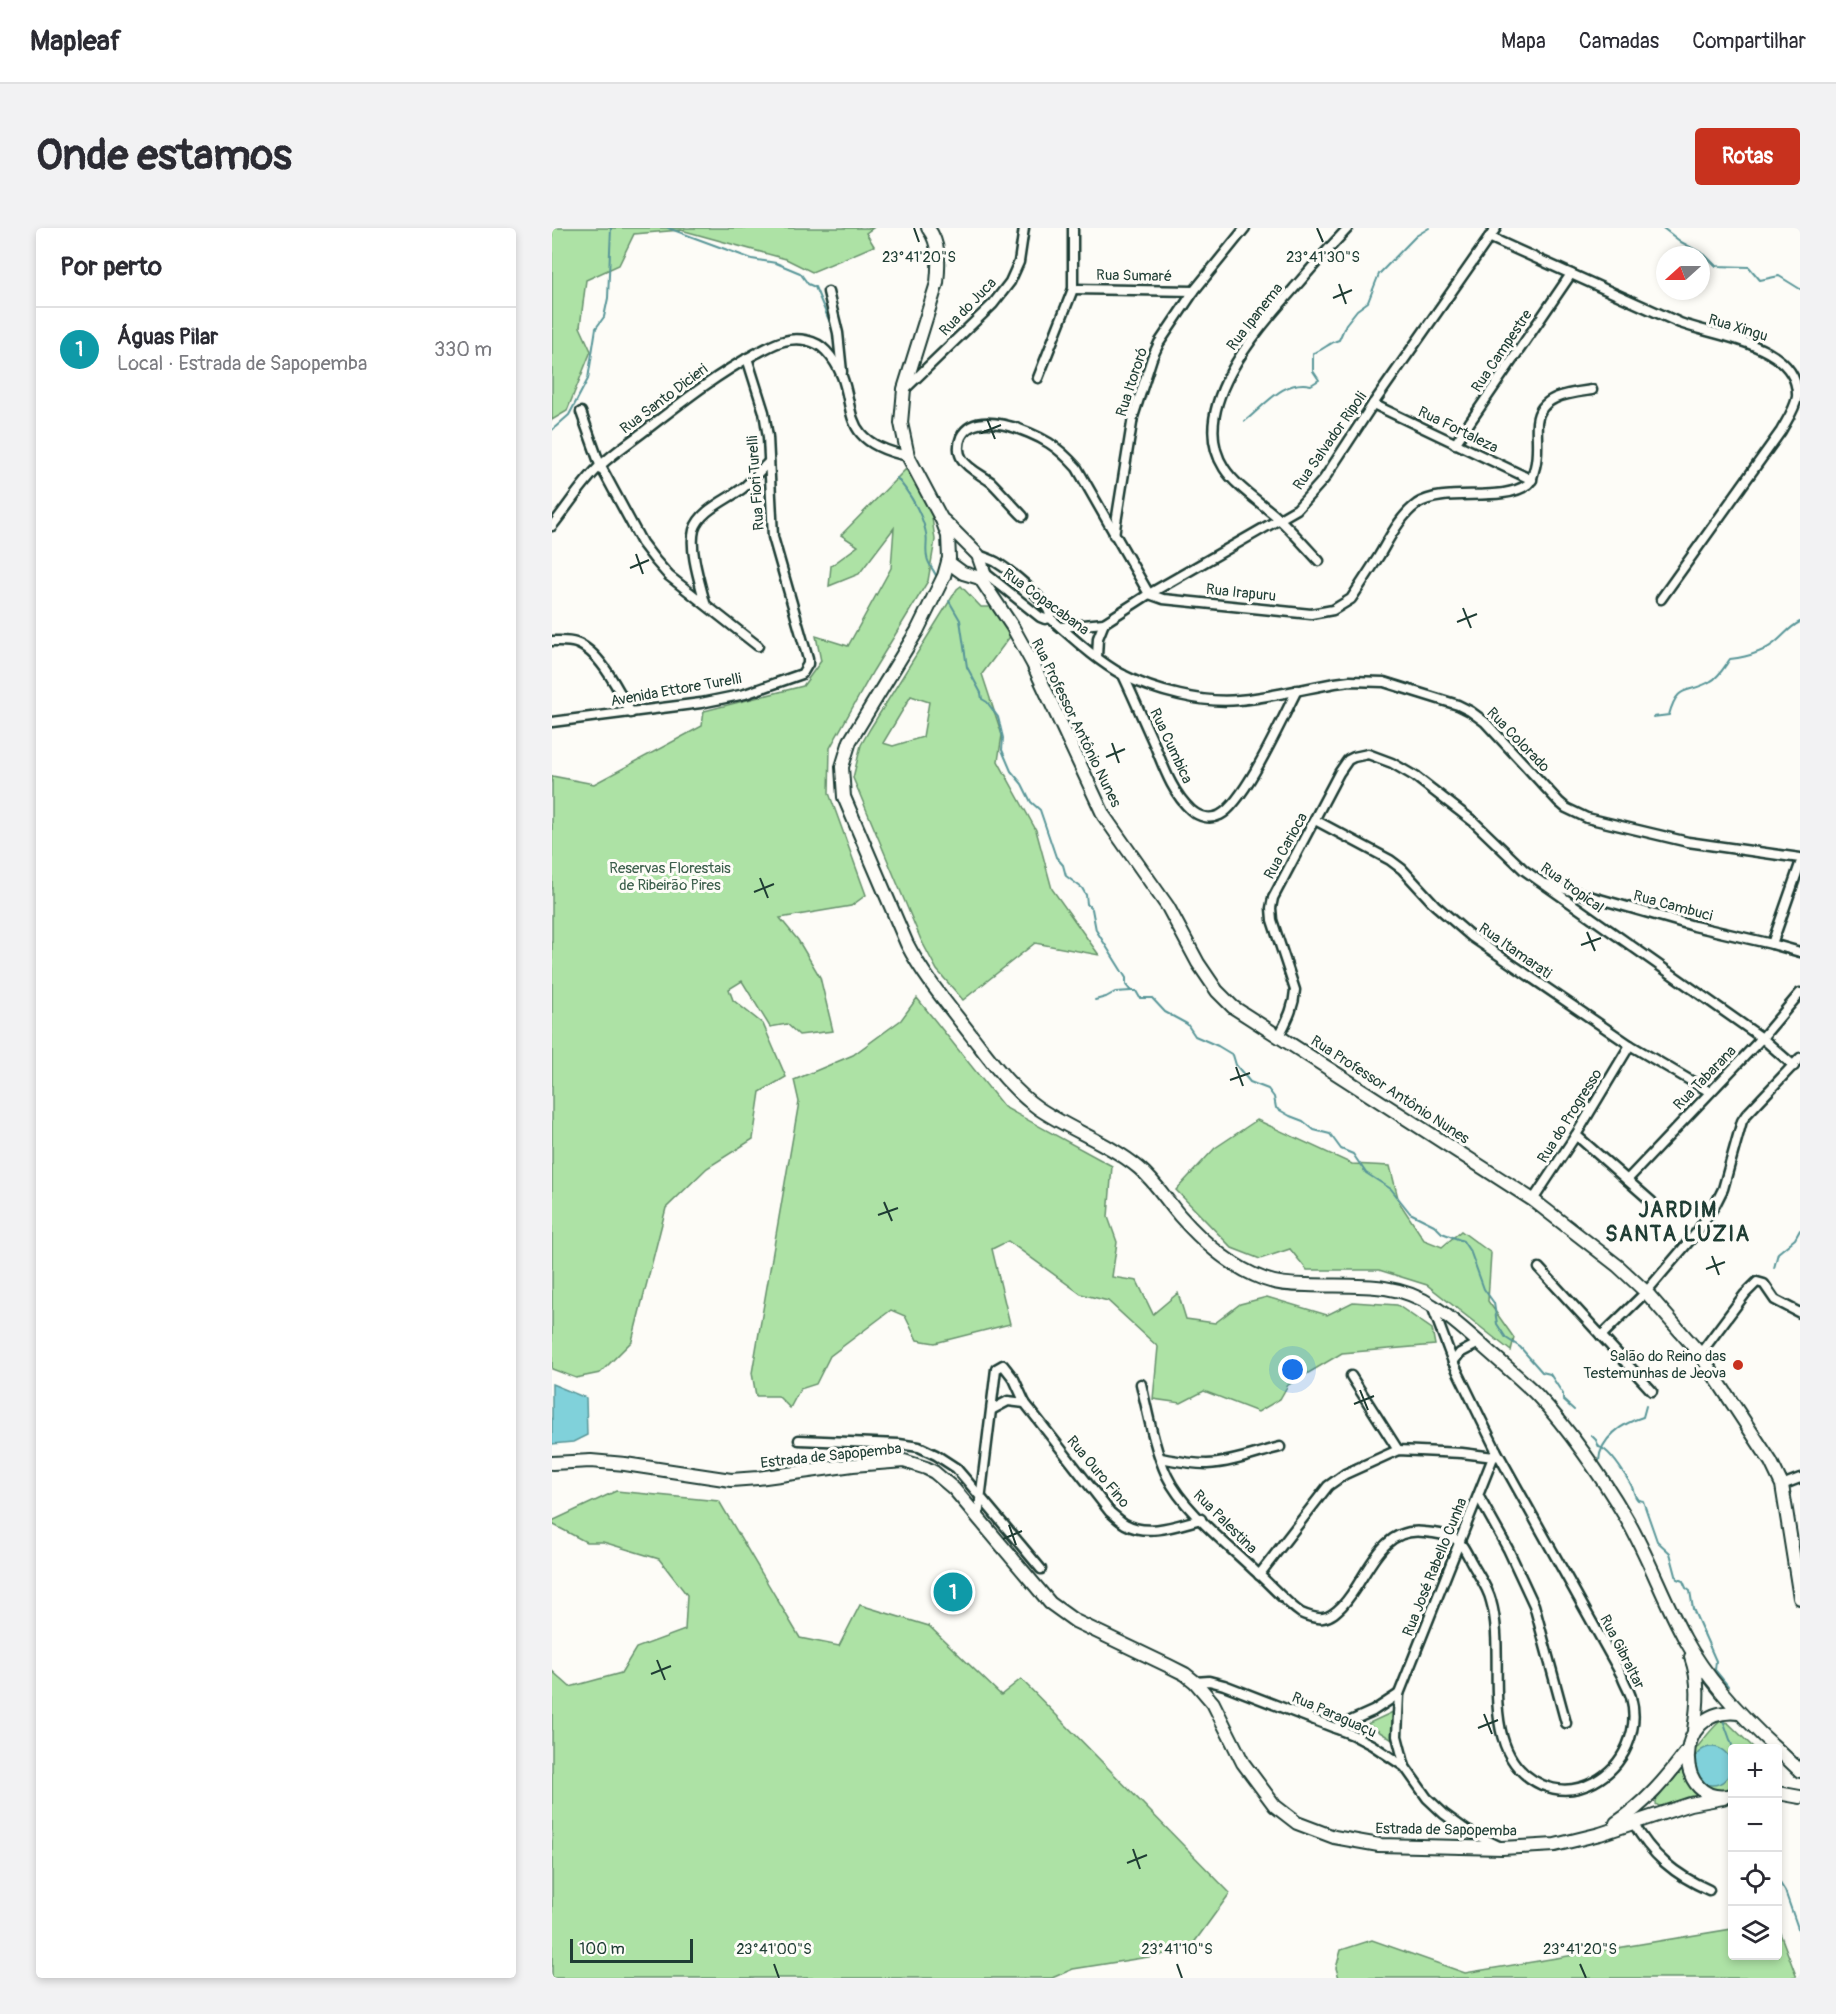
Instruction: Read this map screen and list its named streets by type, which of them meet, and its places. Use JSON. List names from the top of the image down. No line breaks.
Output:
{"streets":{"main road":["Rua Professor Antônio Nunes","Estrada de Sapopemba"],"street":["Rua Sumaré","Rua do Juca","Rua Ipanema","Rua Xingu","Rua Campestre","Rua Itororó","Rua Santo Dicieri","Rua Fortaleza","Rua Salvador Ripoli","Rua Fiori Turelli","Rua Irapuru","Rua Copacabana","Avenida Ettore Turelli","Rua Colorado","Rua Cumbica","Rua Carioca","Rua tropical","Rua Cambuci","Rua Itamarati","Rua Tabarana","Rua do Progresso","Rua Ouro Fino","Rua Palestina","Rua José Rabello Cunha","Rua Gibraltar","Rua Paraguaçu"]},"crossings":[["Rua Sumaré","Rua Itororó"],["Rua Ipanema","Rua Salvador Ripoli"],["Rua Xingu","Rua Campestre"],["Rua Xingu","Rua Salvador Ripoli"],["Rua Campestre","Rua Fortaleza"],["Rua Santo Dicieri","Rua Fiori Turelli"],["Rua Fortaleza","Rua Salvador Ripoli"],["Rua Fortaleza","Rua Irapuru"],["Rua Salvador Ripoli","Rua Irapuru"],["Rua Salvador Ripoli","Rua Copacabana"],["Rua Fiori Turelli","Avenida Ettore Turelli"],["Rua Copacabana","Rua Professor Antônio Nunes"],["Rua Copacabana","Rua Colorado"],["Rua Copacabana","Rua Cumbica"],["Rua Professor Antônio Nunes","Rua Carioca"],["Rua Professor Antônio Nunes","Rua do Progresso"],["Rua Colorado","Rua Cumbica"],["Rua Carioca","Rua tropical"],["Rua Carioca","Rua Itamarati"],["Rua tropical","Rua Cambuci"],["Rua tropical","Rua Tabarana"],["Rua Itamarati","Rua Tabarana"],["Rua Itamarati","Rua do Progresso"],["Estrada de Sapopemba","Rua Ouro Fino"],["Estrada de Sapopemba","Rua Paraguaçu"],["Rua Ouro Fino","Rua Palestina"],["Rua Palestina","Rua José Rabello Cunha"],["Rua Palestina","Rua Gibraltar"],["Rua José Rabello Cunha","Rua Gibraltar"],["Rua José Rabello Cunha","Rua Paraguaçu"]],"districts":["JARDIM SANTA LUZIA"],"parks":["Reservas Florestais de Ribeirão Pires"],"places":["Salão do Reino das Testemunhas de Jeova"],"scale_bar":"100 m","north":"left","page":{"header":"Mapleaf","nav":["Mapa","Camadas","Compartilhar"],"buttons":"Rotas","title":"Onde estamos","heading":"Por perto","list":[{"mark":"1","name":"Águas Pilar","note":"Local · Estrada de Sapopemba","value":"330 m"}],"pins":"1","map_buttons":["+","−"],"scale":"100 m"},"coordinates":["23°41'20\"S","23°41'30\"S","23°41'00\"S","23°41'10\"S"]}
